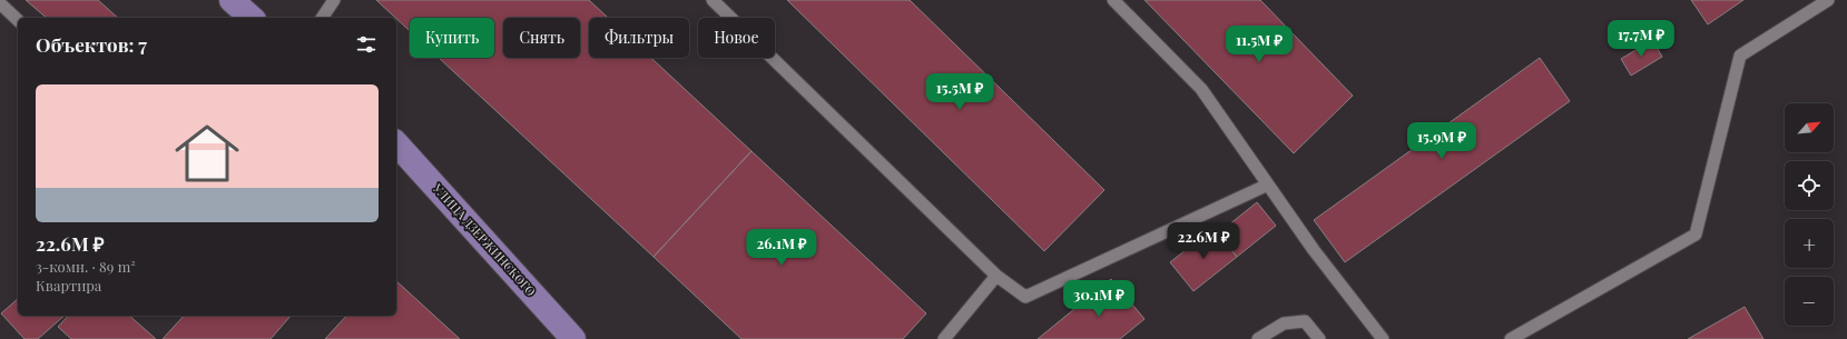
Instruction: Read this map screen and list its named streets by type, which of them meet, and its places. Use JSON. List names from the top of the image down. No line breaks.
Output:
{"streets":{"main road":["УЛИЦА ДЗЕРЖИНСКОГО"]},"north":"top right","page":{"chip":["Купить","Снять","Фильтры","Новое"],"heading":"Объектов: 7","price":["17.7M ₽","11.5M ₽","15.5M ₽","15.9M ₽","22.6M ₽","26.1M ₽","30.1M ₽"],"list":[{"name":"22.6M ₽","note":"3-комн. · 89 m² · Квартира"}],"map_buttons":["+","−"]}}
